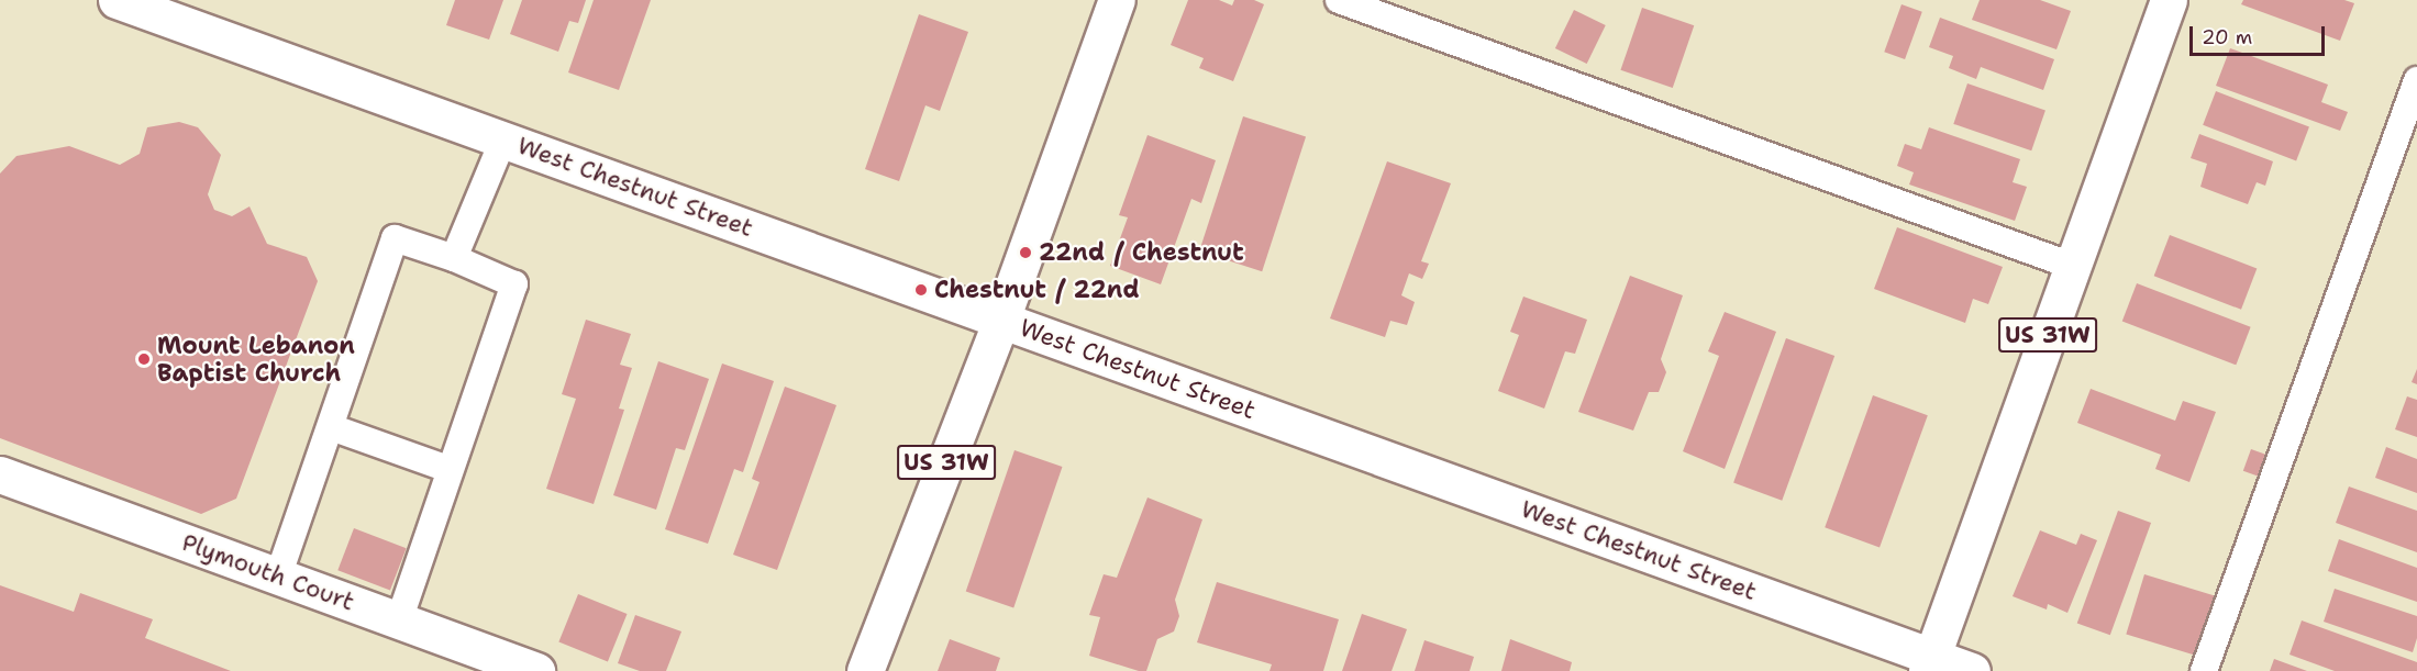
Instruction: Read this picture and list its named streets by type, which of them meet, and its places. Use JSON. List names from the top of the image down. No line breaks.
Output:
{"streets":{"main road":["West Chestnut Street","US 31W","Plymouth Court"]},"crossings":[["West Chestnut Street","US 31W"]],"places":["22nd / Chestnut","Chestnut / 22nd","Mount Lebanon Baptist Church"],"scale_bar":"20 m"}
